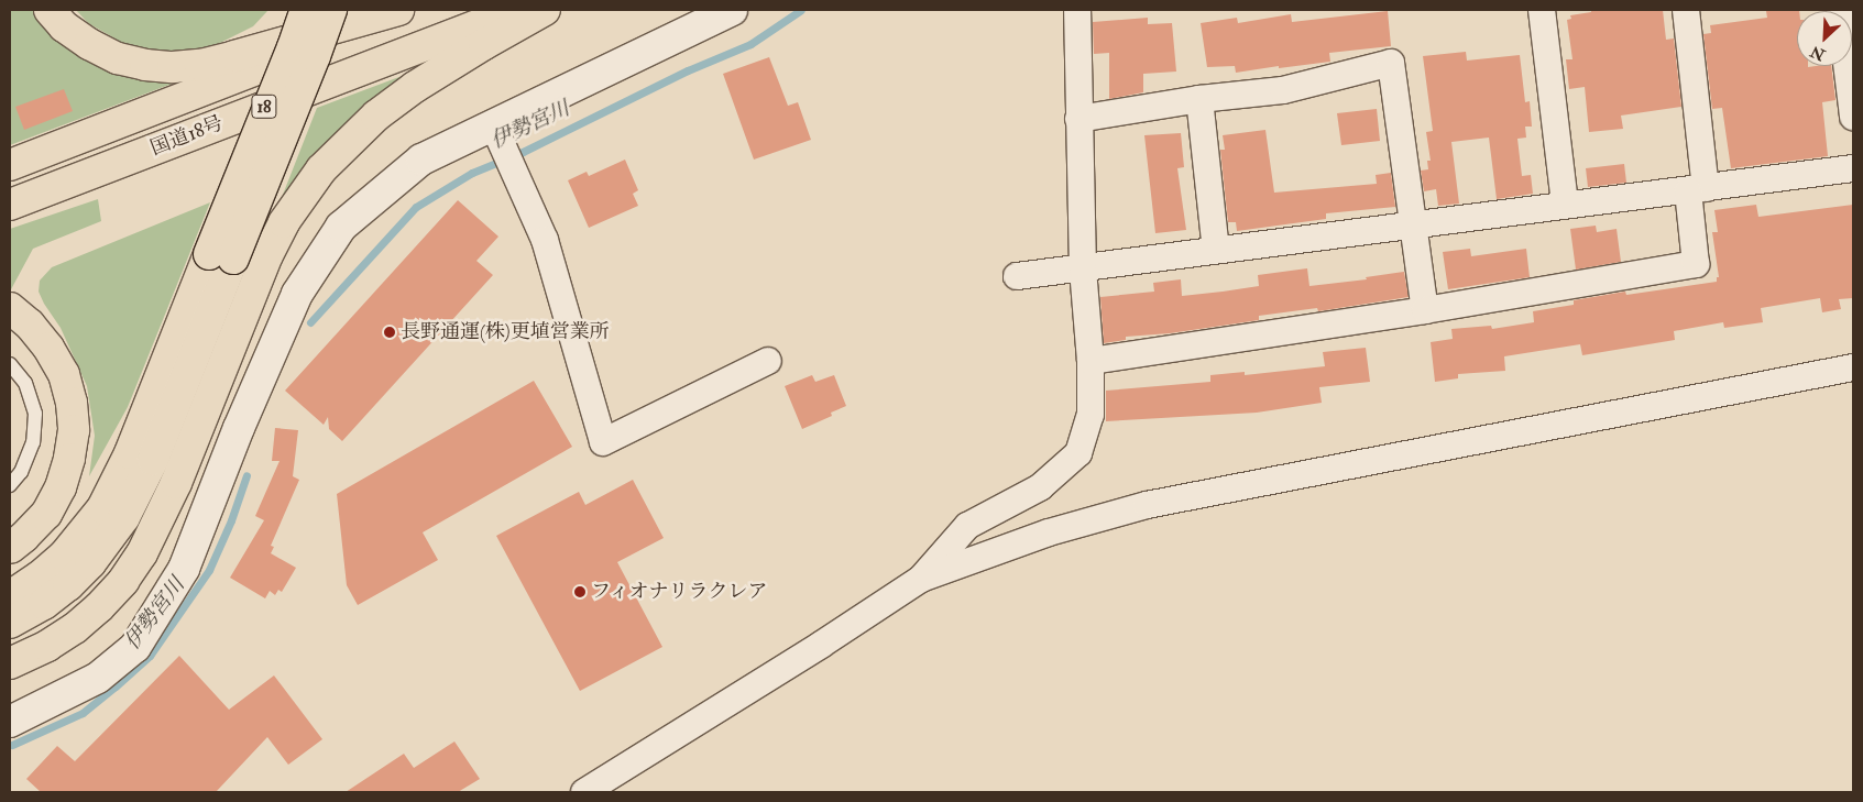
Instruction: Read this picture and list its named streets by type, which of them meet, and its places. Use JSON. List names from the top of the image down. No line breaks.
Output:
{"streets":{"highway":["18","国道18号"]},"water":["伊勢宮川"],"places":["長野通運(株)更埴営業所","フィオナリラクレア"],"north":"bottom left"}
